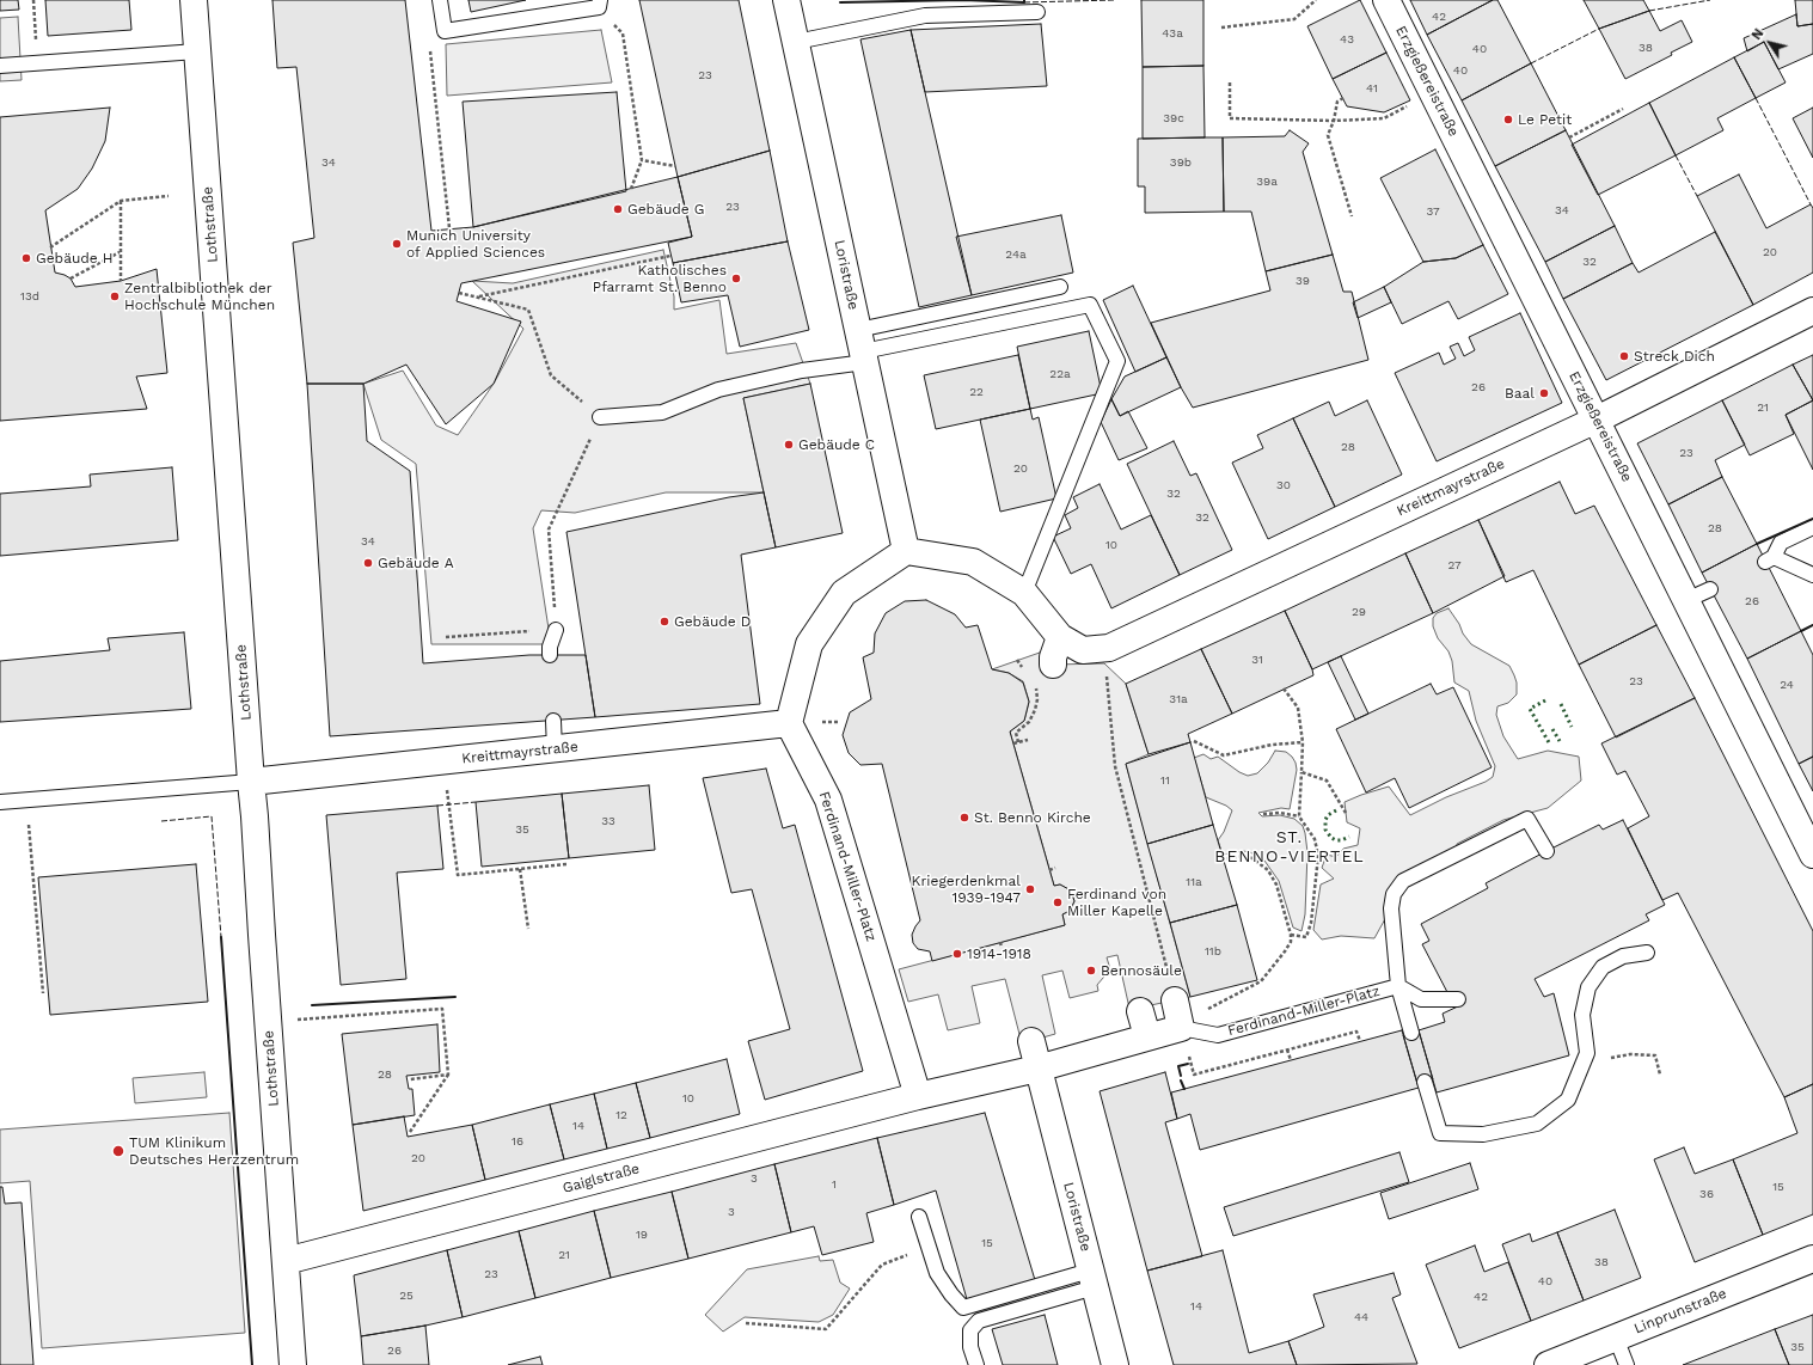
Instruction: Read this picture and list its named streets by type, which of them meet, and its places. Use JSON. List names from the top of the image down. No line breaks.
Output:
{"streets":{"street":["Erzgießereistraße","Lothstraße","Loristraße","Kreittmayrstraße","Ferdinand-Miller-Platz","Gaiglstraße","Linprunstraße"]},"crossings":[["Erzgießereistraße","Kreittmayrstraße"],["Lothstraße","Kreittmayrstraße"],["Lothstraße","Gaiglstraße"],["Loristraße","Ferdinand-Miller-Platz"],["Kreittmayrstraße","Ferdinand-Miller-Platz"],["Ferdinand-Miller-Platz","Gaiglstraße"]],"districts":["ST. BENNO-VIERTEL"],"places":["Le Petit","Gebäude G","Munich University of Applied Sciences","Gebäude H","Katholisches Pfarramt St. Benno","Zentralbibliothek der Hochschule München","Streck Dich","Baal","Gebäude C","Gebäude A","Gebäude D","St. Benno Kirche","Kriegerdenkmal 1939-1947","Ferdinand von Miller Kapelle","1914-1918","Bennosäule","TUM Klinikum Deutsches Herzzentrum"],"house_numbers":["42","43a","43","38","40","40","23","41","39c","34","39b","39a","23","34","37","20","24a","32","39","13d","22a","26","22","21","28","23","20","30","32","32","28","34","10","27","26","29","31","23","24","31a","11","33","35","11a","11b","28","10","12","14","16","20","3","1","15","36","3","19","15","21","38","23","40","25","42","14","44","35","26"],"north":"top left"}
